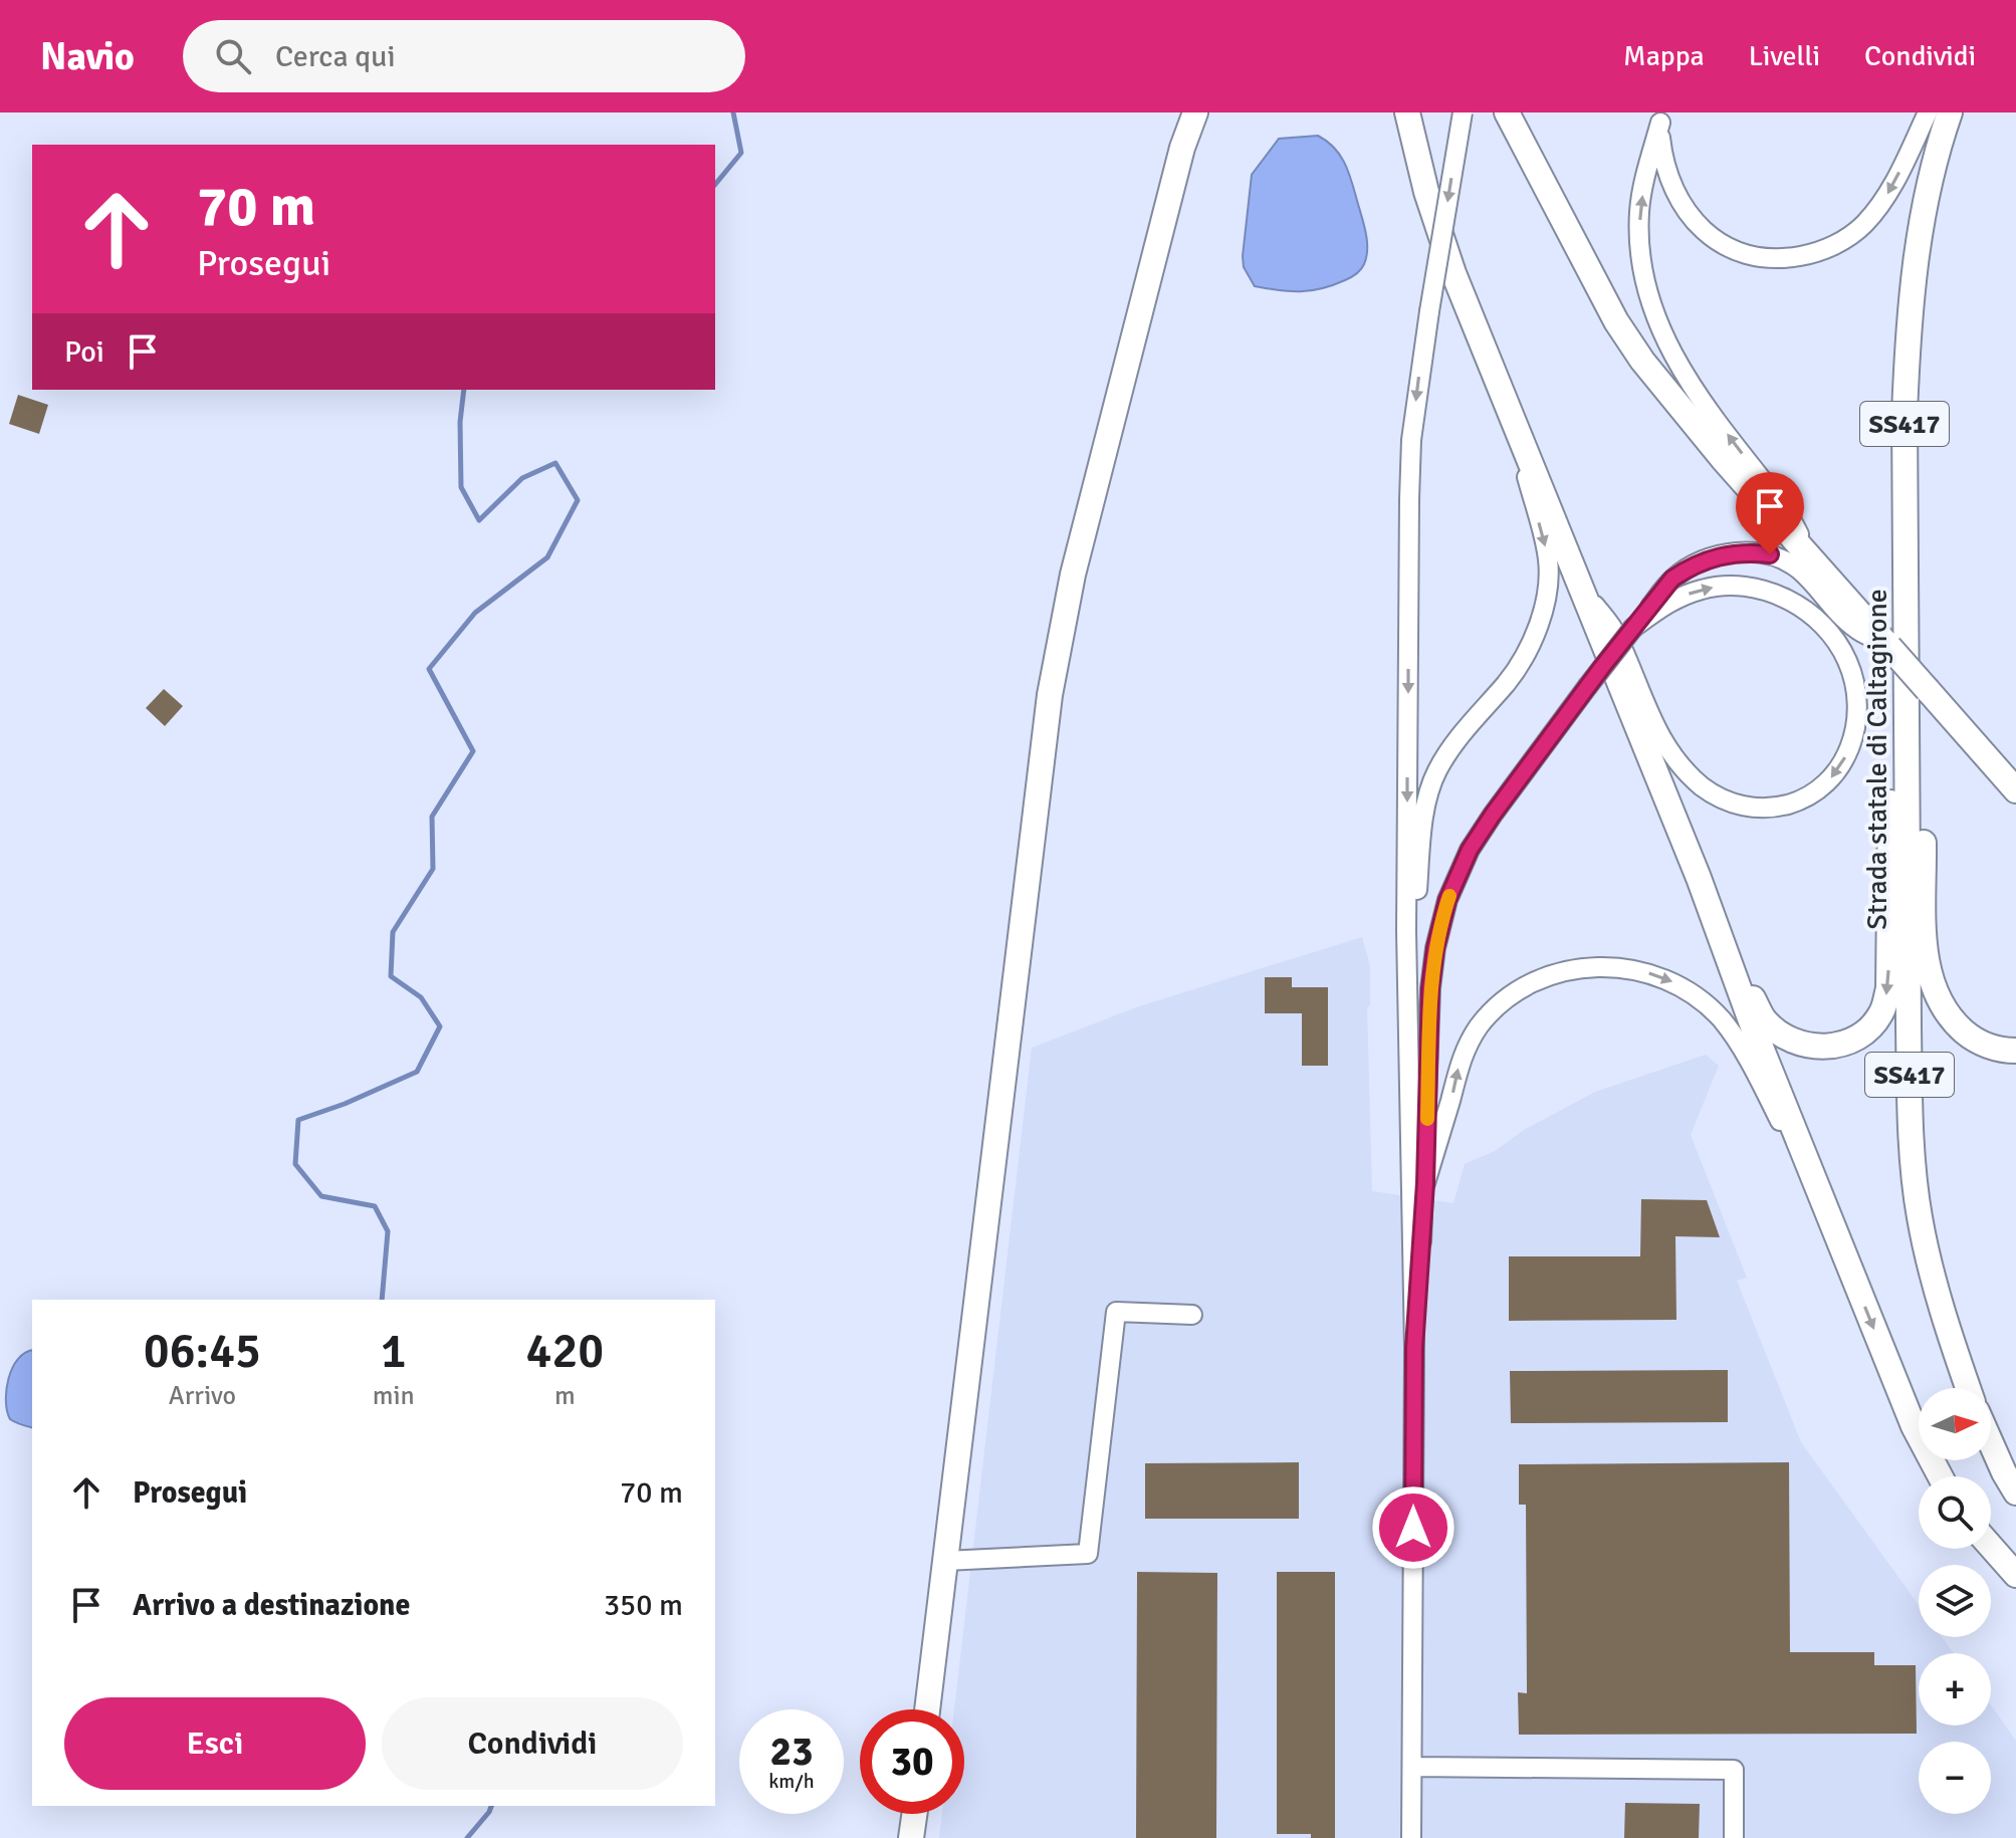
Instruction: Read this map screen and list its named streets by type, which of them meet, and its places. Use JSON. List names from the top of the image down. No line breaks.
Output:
{"streets":{"main road":["SS417","Strada statale di Caltagirone"]},"north":"right","page":{"header":"Navio","search":"Cerca qui","nav":["Mappa","Livelli","Condividi"],"turn":["70 m","Prosegui"],"then":"Poi","eta":["06:45","Arrivo","1","min","420","m"],"map_buttons":["+","−"],"list":[{"name":"Prosegui","value":"70 m"},{"name":"Arrivo a destinazione","value":"350 m"}],"buttons":["Esci","Condividi"],"speed":"23 km/h","limit":"30"}}
